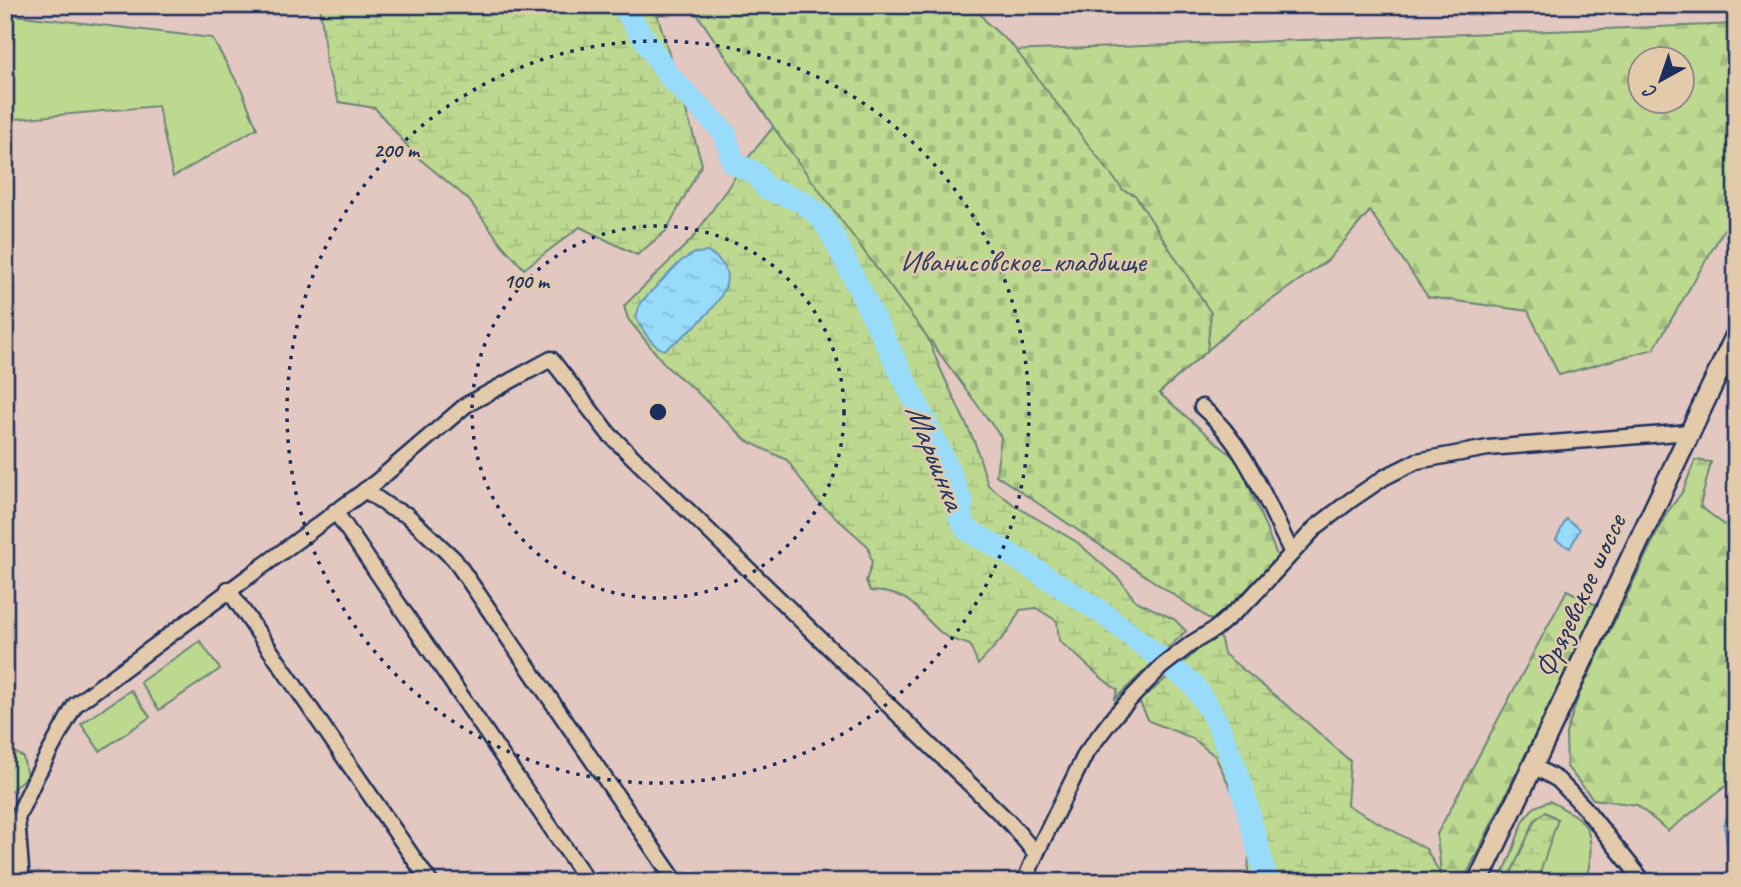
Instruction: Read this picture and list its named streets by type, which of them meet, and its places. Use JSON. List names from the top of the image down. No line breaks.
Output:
{"streets":{"highway":["Фрязевское шоссе"]},"water":["Марьинка"],"parks":["Иванисовское_кладбище"],"north":"bottom left","rings":["200 m","100 m"]}
